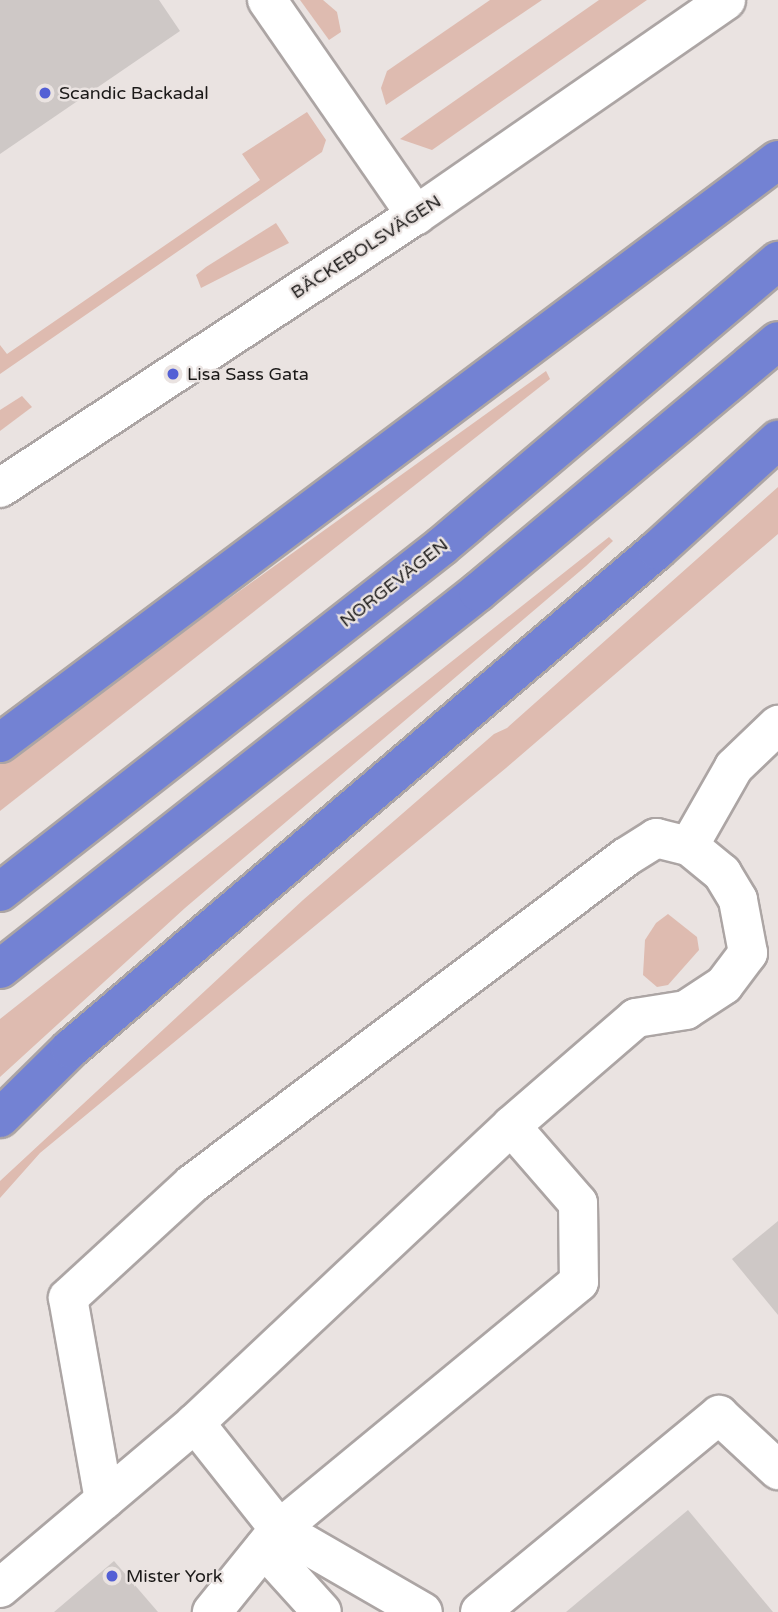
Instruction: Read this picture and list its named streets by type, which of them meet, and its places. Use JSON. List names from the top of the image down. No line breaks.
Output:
{"streets":{"highway":["NORGEVÄGEN"],"street":["BÄCKEBOLSVÄGEN"]},"places":["Scandic Backadal","Lisa Sass Gata","Mister York"]}
